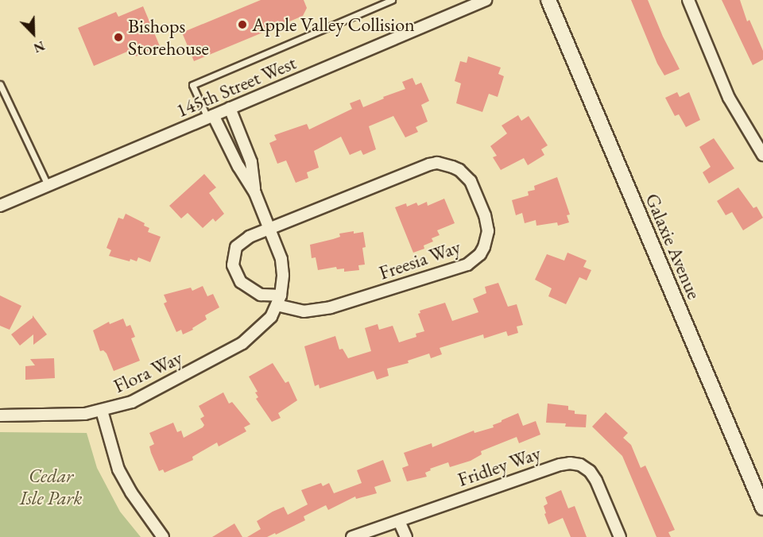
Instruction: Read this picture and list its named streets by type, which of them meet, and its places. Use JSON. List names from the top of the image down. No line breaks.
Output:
{"streets":{"street":["145th Street West","Galaxie Avenue","Freesia Way","Flora Way","Fridley Way"]},"crossings":[["145th Street West","Flora Way"],["Freesia Way","Flora Way"]],"parks":["Cedar Isle Park"],"places":["Apple Valley Collision","Bishops Storehouse"],"north":"bottom right"}
